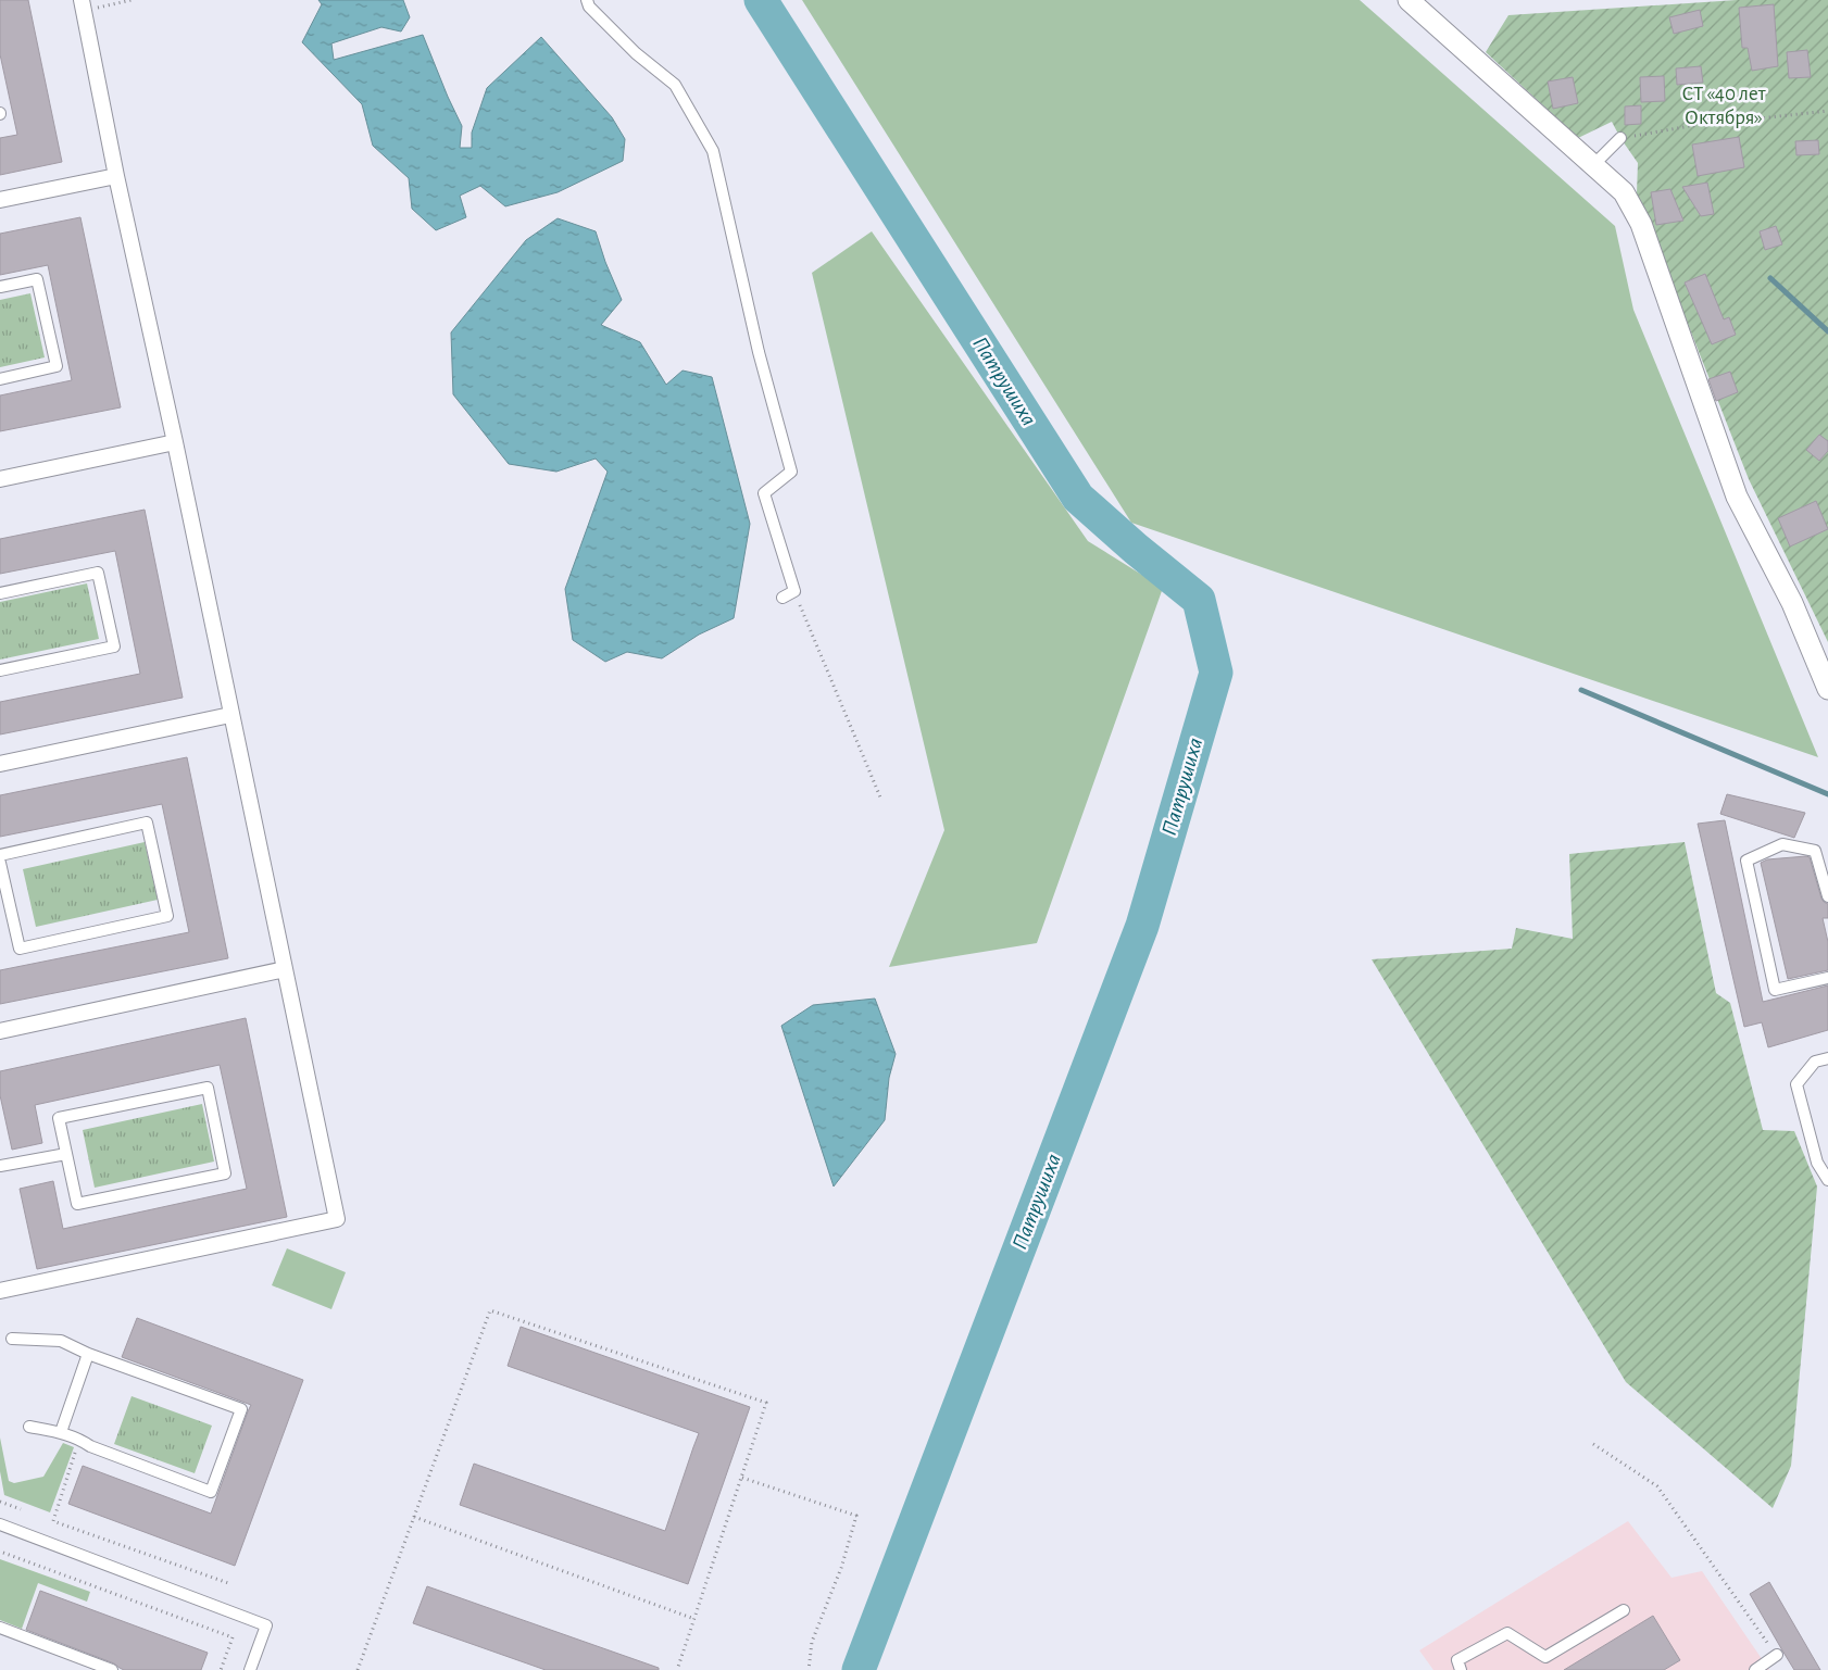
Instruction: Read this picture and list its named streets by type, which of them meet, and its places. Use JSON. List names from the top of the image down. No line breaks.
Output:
{"water":["Патрушиха"],"parks":["СТ «40 лет Октября»"]}
